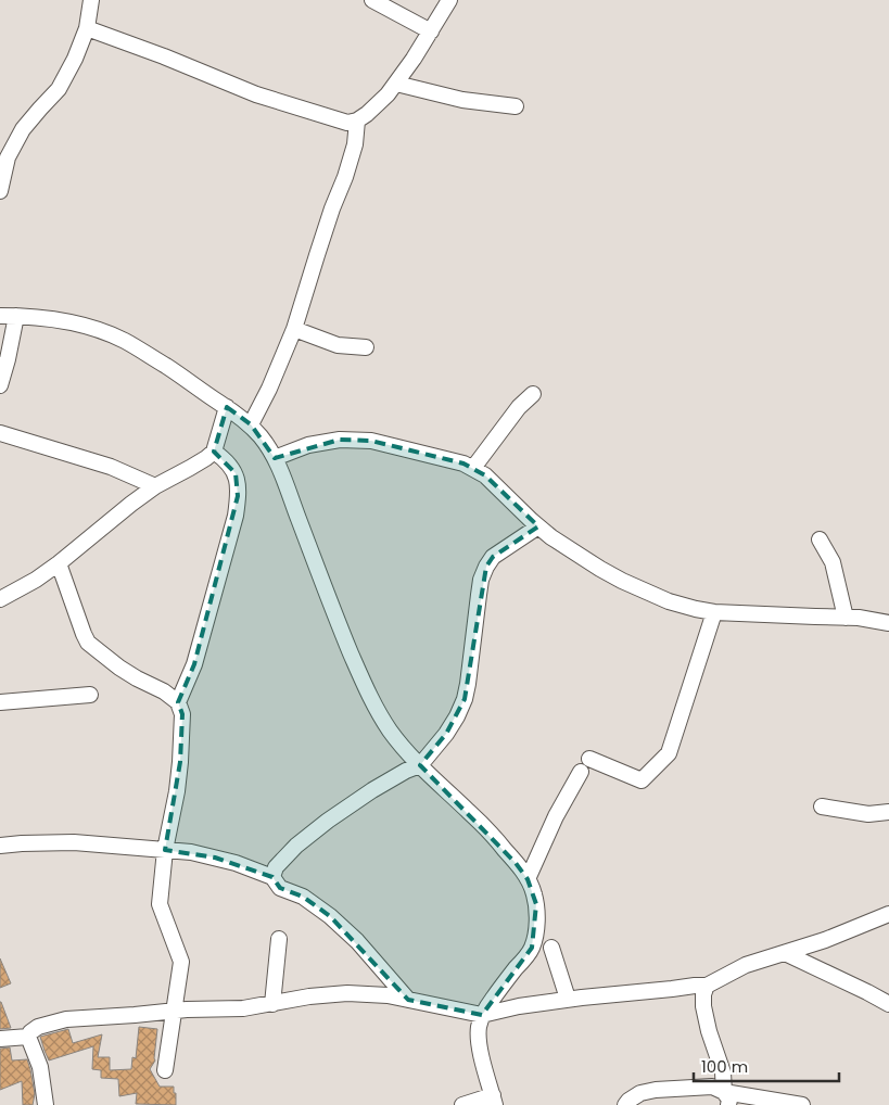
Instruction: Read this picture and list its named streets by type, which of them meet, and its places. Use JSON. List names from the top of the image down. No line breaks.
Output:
{"scale_bar":"100 m"}
